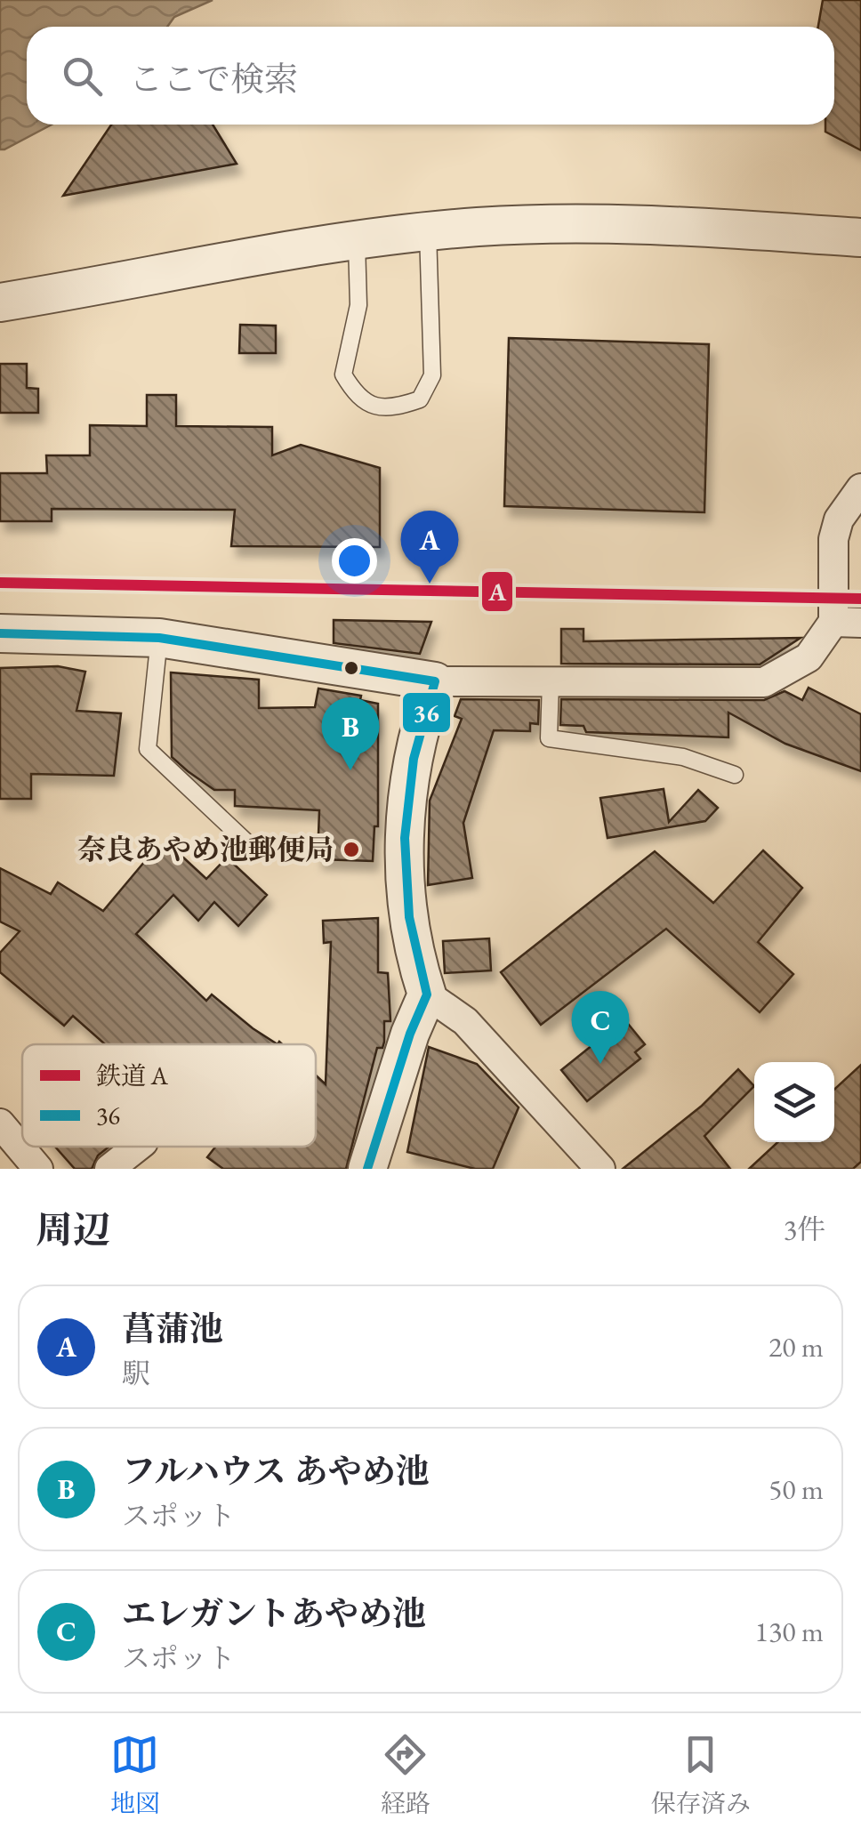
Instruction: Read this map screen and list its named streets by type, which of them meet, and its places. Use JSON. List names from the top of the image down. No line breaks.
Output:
{"places":["奈良あやめ池郵便局"],"lines":["rail line A","transit line 36"],"legend":["鉄道 A","36"],"page":{"search":"ここで検索","pins":["A","B","C"],"heading":["周辺","3件"],"list":[{"mark":"A","name":"菖蒲池","note":"駅","value":"20 m"},{"mark":"B","name":"フルハウス あやめ池","note":"スポット","value":"50 m"},{"mark":"C","name":"エレガントあやめ池","note":"スポット","value":"130 m"}],"nav":["地図","経路","保存済み"]}}
